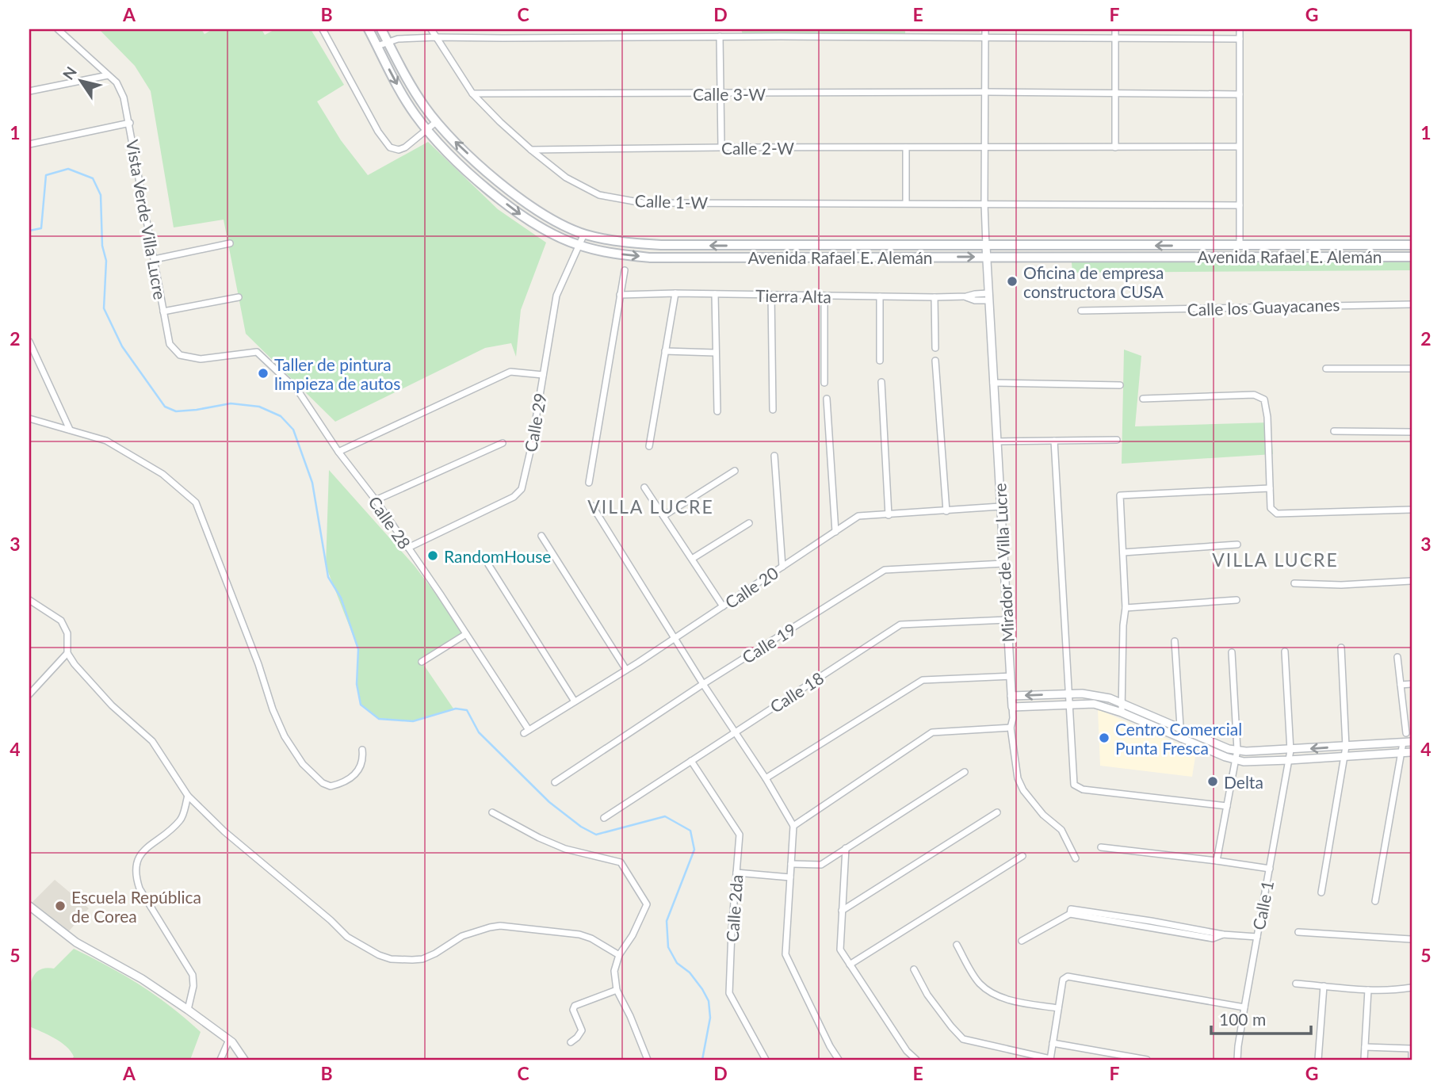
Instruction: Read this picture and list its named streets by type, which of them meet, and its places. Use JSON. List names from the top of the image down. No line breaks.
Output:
{"streets":{"main road":["Avenida Rafael E. Alemán"],"street":["Calle 3-W","Calle 2-W","Calle 1-W","Vista Verde Villa Lucre","Tierra Alta","Calle los Guayacanes","Calle 29","Calle 28","Mirador de Villa Lucre","Calle 20","Calle 19","Calle 18","Calle 1","Calle 2da"]},"crossings":[["Calle 3-W","Calle 1-W"],["Calle 2-W","Calle 1-W"],["Vista Verde Villa Lucre","Calle 28"],["Avenida Rafael E. Alemán","Calle 29"],["Avenida Rafael E. Alemán","Mirador de Villa Lucre"],["Tierra Alta","Mirador de Villa Lucre"],["Calle 29","Calle 28"],["Calle 28","Calle 20"],["Mirador de Villa Lucre","Calle 20"],["Mirador de Villa Lucre","Calle 19"],["Mirador de Villa Lucre","Calle 18"],["Calle 18","Calle 2da"]],"districts":["VILLA LUCRE","VILLA LUCRE"],"places":["Oficina de empresa constructora CUSA","Taller de pintura limpieza de autos","RandomHouse","Centro Comercial Punta Fresca","Delta","Escuela República de Corea"],"scale_bar":"100 m","north":"top left","grid":{"columns":["A","B","C","D","E","F","G"],"rows":["1","2","3","4","5"]}}
